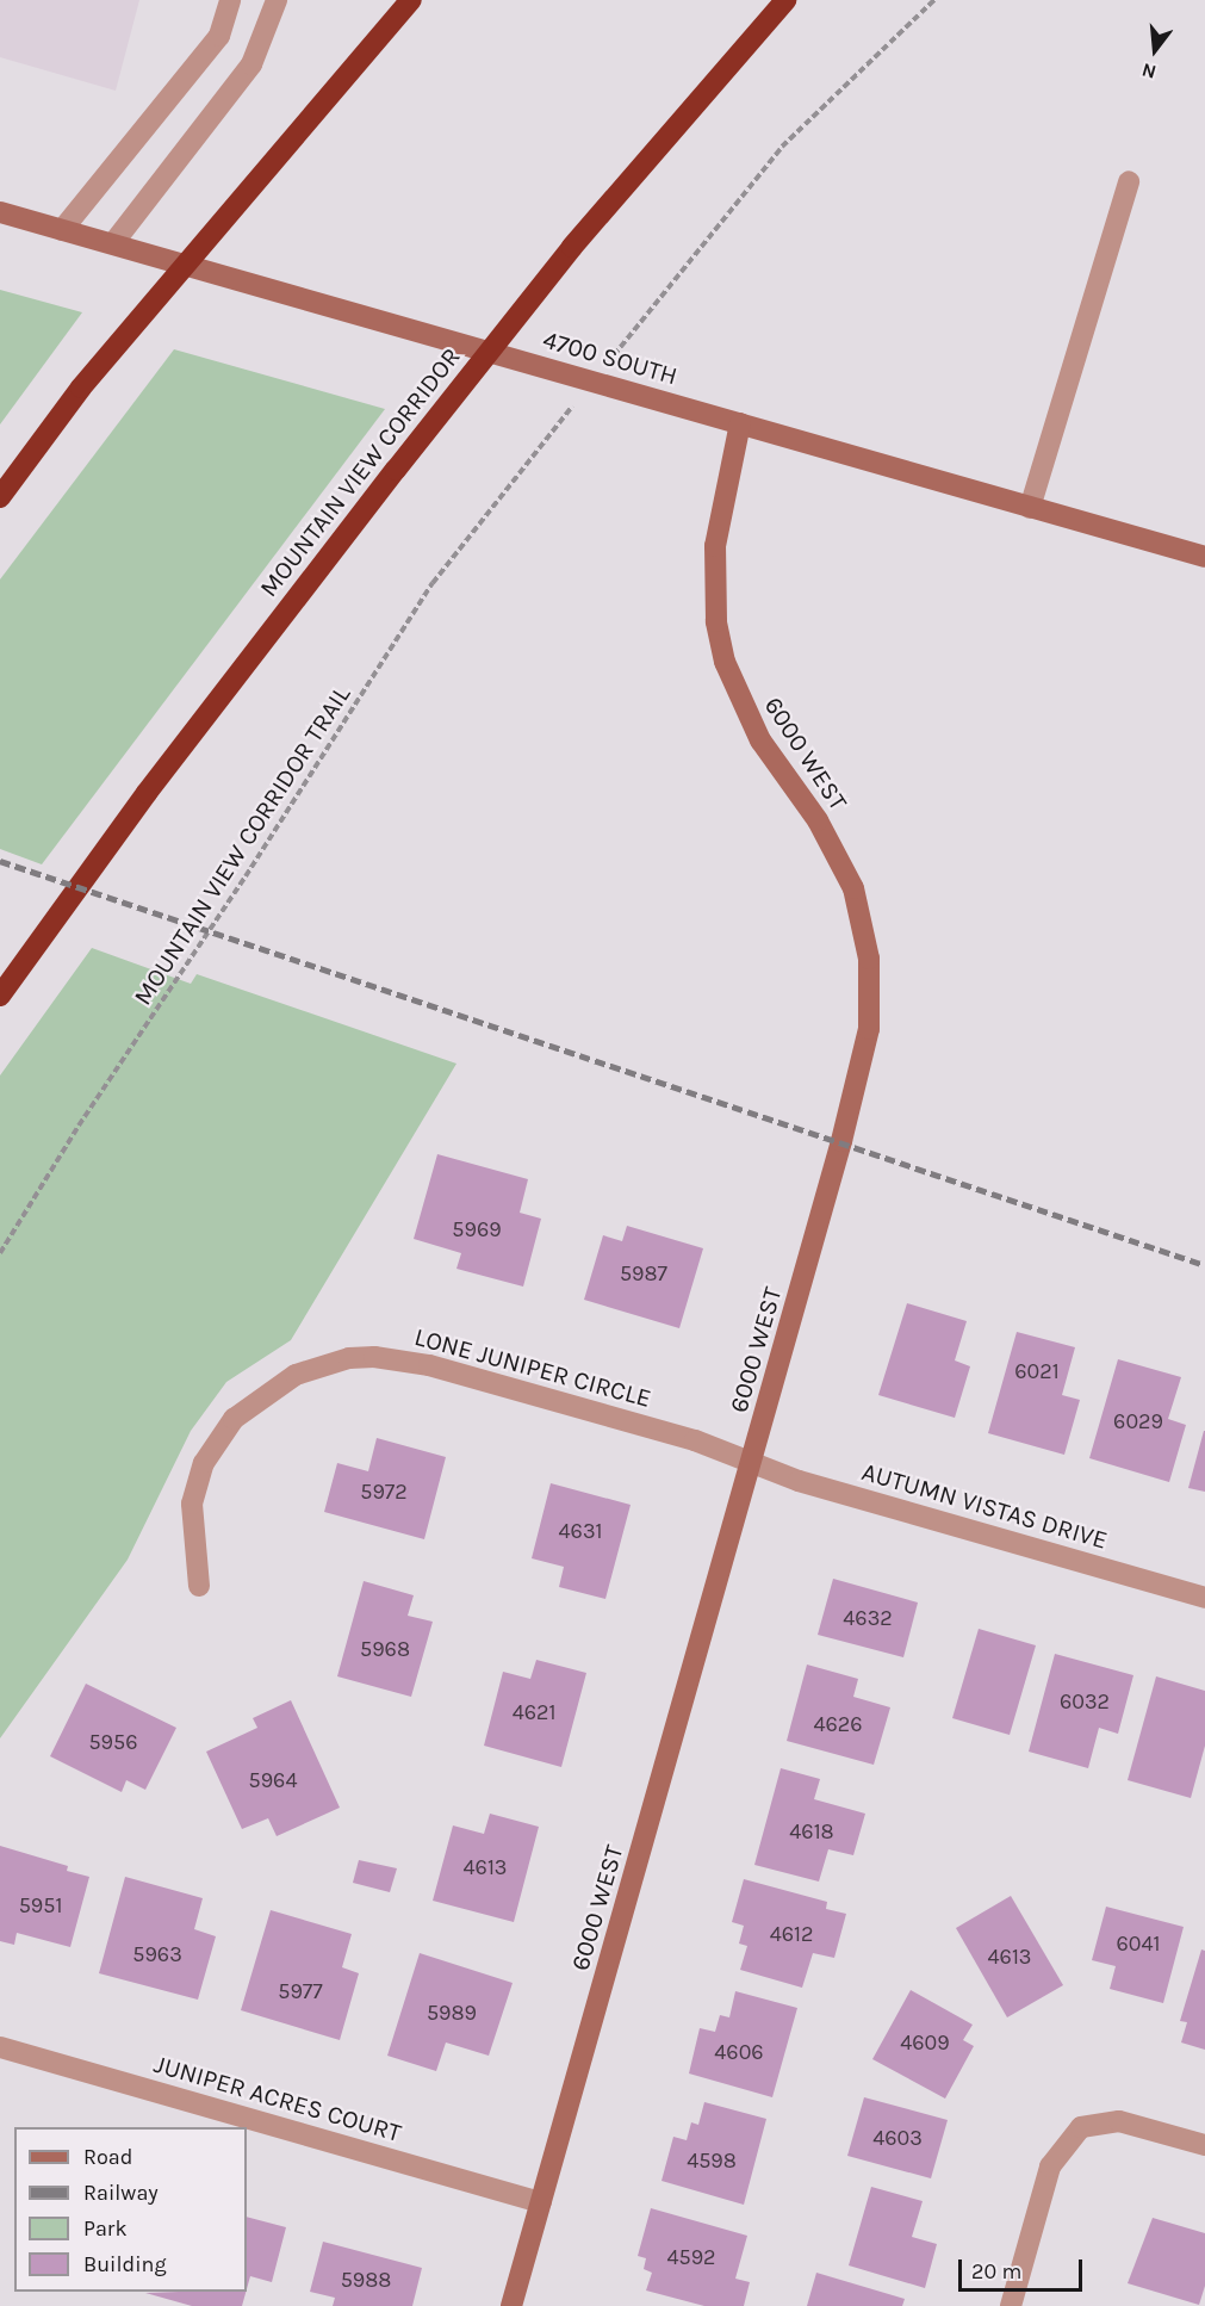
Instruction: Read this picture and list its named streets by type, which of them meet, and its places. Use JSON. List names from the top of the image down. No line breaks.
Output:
{"streets":{"highway":["MOUNTAIN VIEW CORRIDOR"],"street":["4700 SOUTH","6000 WEST","LONE JUNIPER CIRCLE","AUTUMN VISTAS DRIVE","JUNIPER ACRES COURT"],"path":["MOUNTAIN VIEW CORRIDOR TRAIL"]},"crossings":[["4700 SOUTH","6000 WEST"],["6000 WEST","LONE JUNIPER CIRCLE"],["6000 WEST","AUTUMN VISTAS DRIVE"],["6000 WEST","JUNIPER ACRES COURT"],["LONE JUNIPER CIRCLE","AUTUMN VISTAS DRIVE"]],"house_numbers":["5969","5987","6021","6029","5972","4631","4632","5968","6032","4621","4626","5956","5964","4618","4613","5951","4612","6041","5963","4613","5977","5989","4609","4606","4603","4598","4592","5988"],"legend":["Road","Railway","Park","Building"],"scale_bar":"20 m","north":"bottom"}
